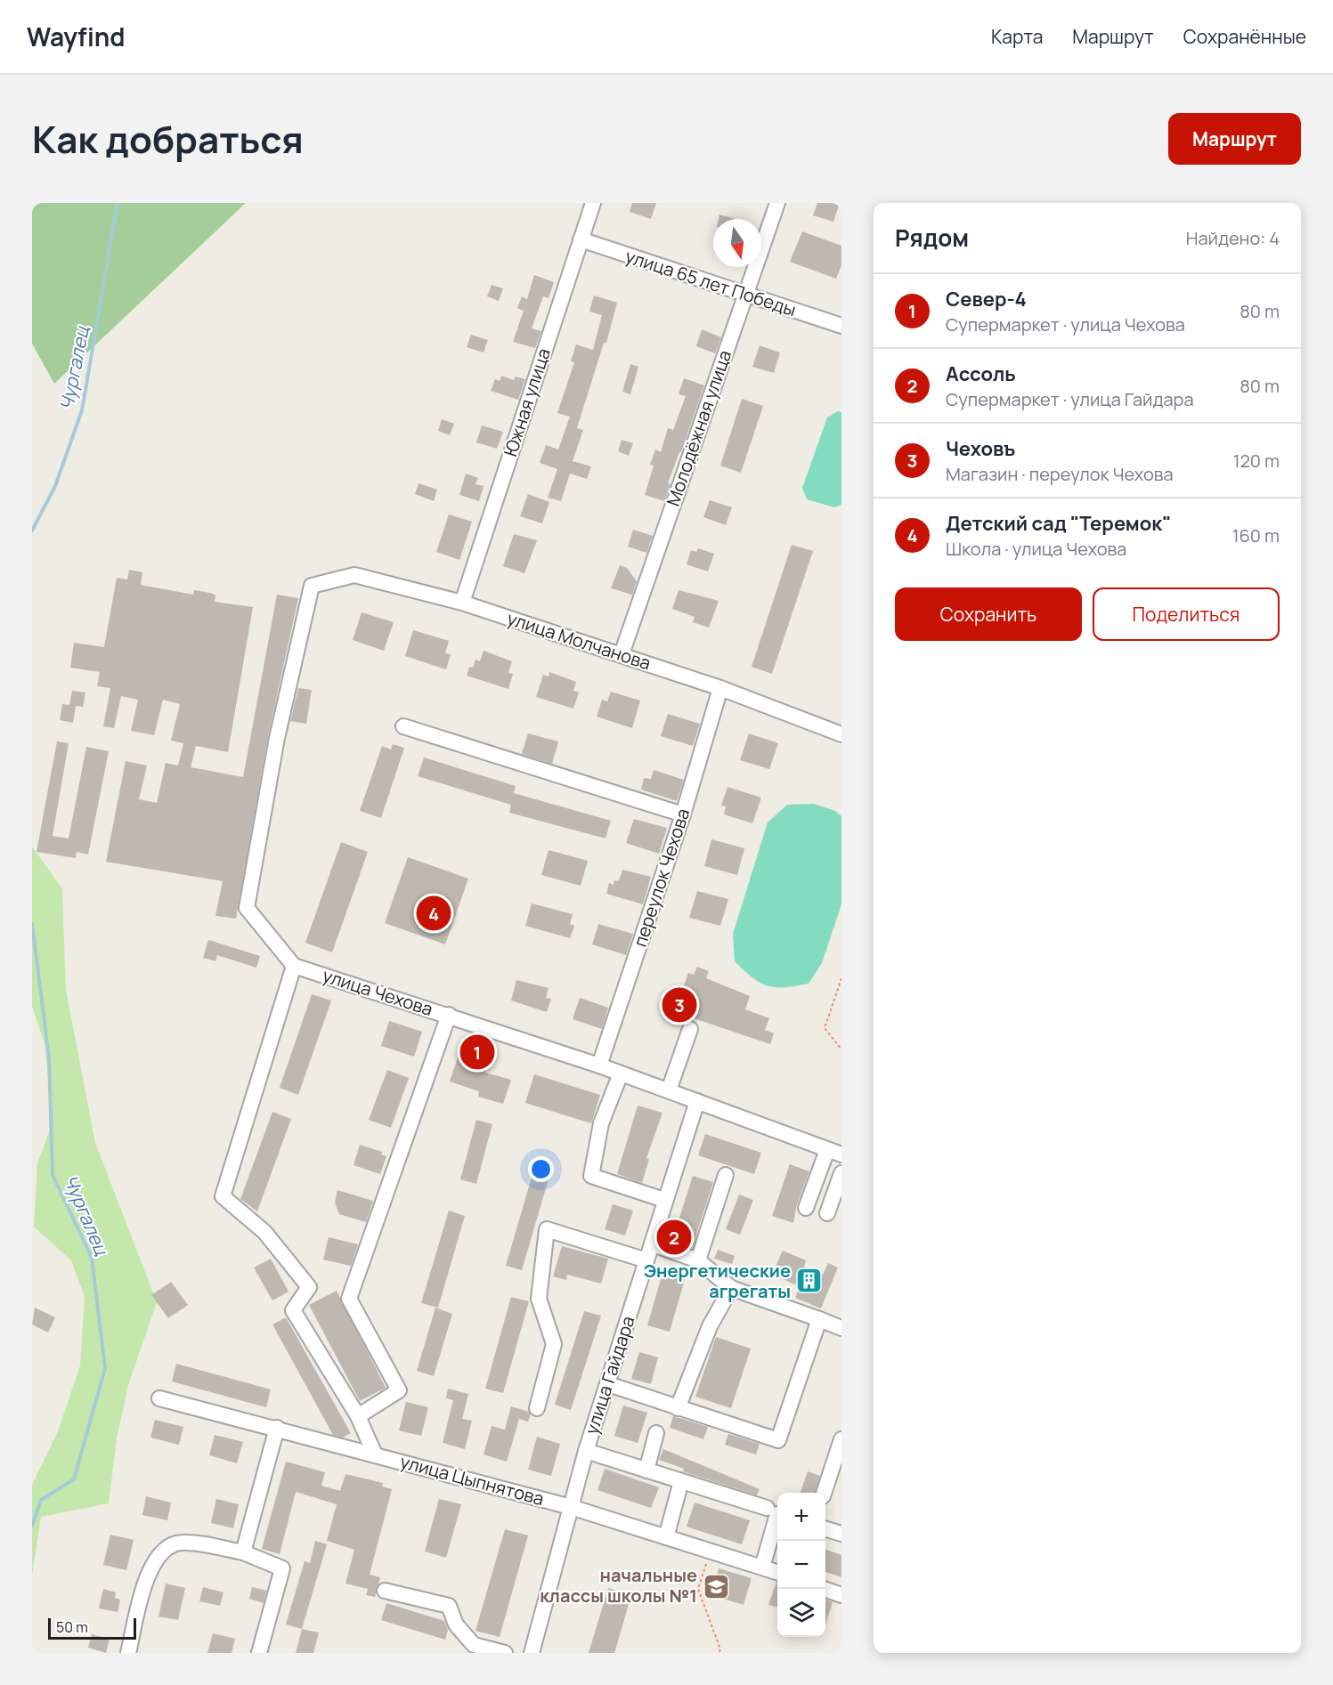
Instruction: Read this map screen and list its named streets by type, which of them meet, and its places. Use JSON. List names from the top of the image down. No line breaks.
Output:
{"streets":{"street":["улица 65 лет Победы","Южная улица","Молодёжная улица","улица Молчанова","переулок Чехова","улица Чехова","улица Гайдара","улица Цыпнятова"]},"crossings":[["улица 65 лет Победы","Южная улица"],["улица 65 лет Победы","Молодёжная улица"],["Южная улица","улица Молчанова"],["Молодёжная улица","улица Молчанова"],["улица Молчанова","переулок Чехова"],["улица Молчанова","улица Чехова"],["переулок Чехова","улица Чехова"],["улица Чехова","улица Гайдара"],["улица Гайдара","улица Цыпнятова"]],"water":["Чургалец"],"places":{"building":["Энергетические агрегаты"],"school or university":["начальные классы школы №1"]},"scale_bar":"50 m","north":"bottom","page":{"header":"Wayfind","nav":["Карта","Маршрут","Сохранённые"],"title":"Как добраться","buttons":["Маршрут",["Сохранить","Поделиться"]],"heading":["Рядом","Найдено: 4"],"list":[{"mark":"1","name":"Север-4","note":"Супермаркет · улица Чехова","value":"80 m"},{"mark":"2","name":"Ассоль","note":"Супермаркет · улица Гайдара","value":"80 m"},{"mark":"3","name":"Чеховъ","note":"Магазин · переулок Чехова","value":"120 m"},{"mark":"4","name":"Детский сад \"Теремок\"","note":"Школа · улица Чехова","value":"160 m"}],"pins":["4","3","1","2"],"map_buttons":["+","−"],"scale":"50 m"}}
